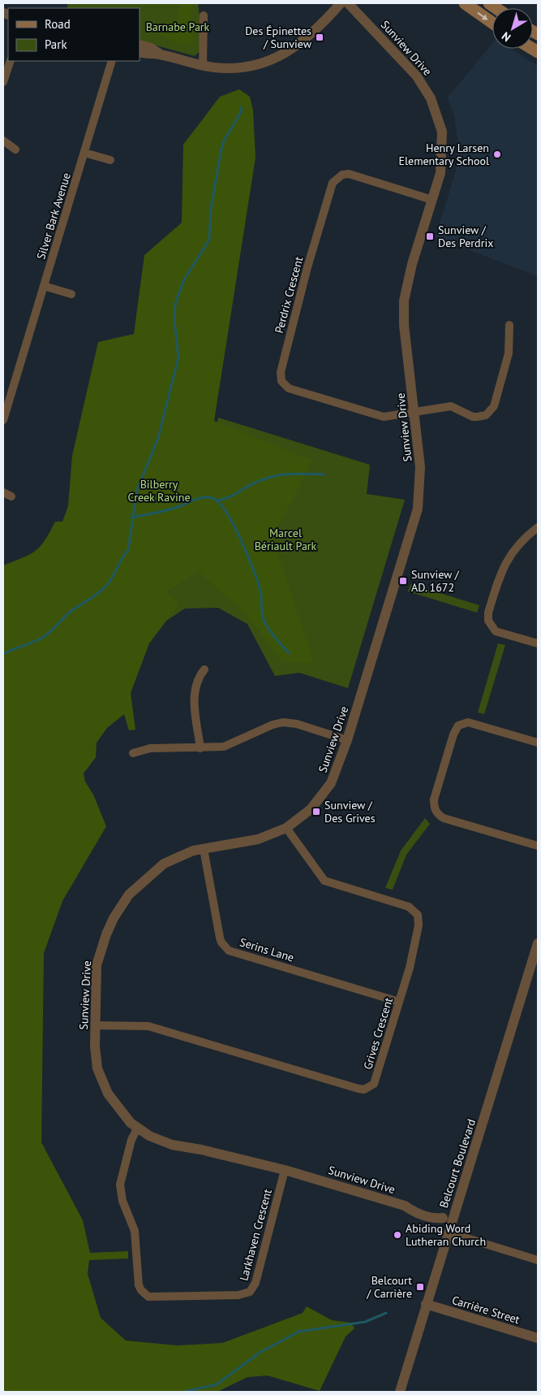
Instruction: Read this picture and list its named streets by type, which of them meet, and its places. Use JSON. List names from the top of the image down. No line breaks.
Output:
{"streets":{"street":["Sunview Drive","Silver Bark Avenue","Perdrix Crescent","Serins Lane","Grives Crescent","Belcourt Boulevard","Larkhaven Crescent","Carrière Street"]},"crossings":[["Sunview Drive","Perdrix Crescent"],["Sunview Drive","Serins Lane"],["Sunview Drive","Grives Crescent"],["Sunview Drive","Belcourt Boulevard"],["Sunview Drive","Larkhaven Crescent"],["Serins Lane","Grives Crescent"],["Belcourt Boulevard","Carrière Street"]],"parks":["Barnabe Park","Bilberry Creek Ravine","Marcel Bériault Park"],"places":{"transit":["Des Épinettes / Sunview","Sunview / Des Perdrix","Sunview / AD. 1672","Sunview / Des Grives","Belcourt / Carrière"],"other":["Henry Larsen Elementary School","Abiding Word Lutheran Church"]},"legend":["Road","Park"],"north":"bottom left"}
